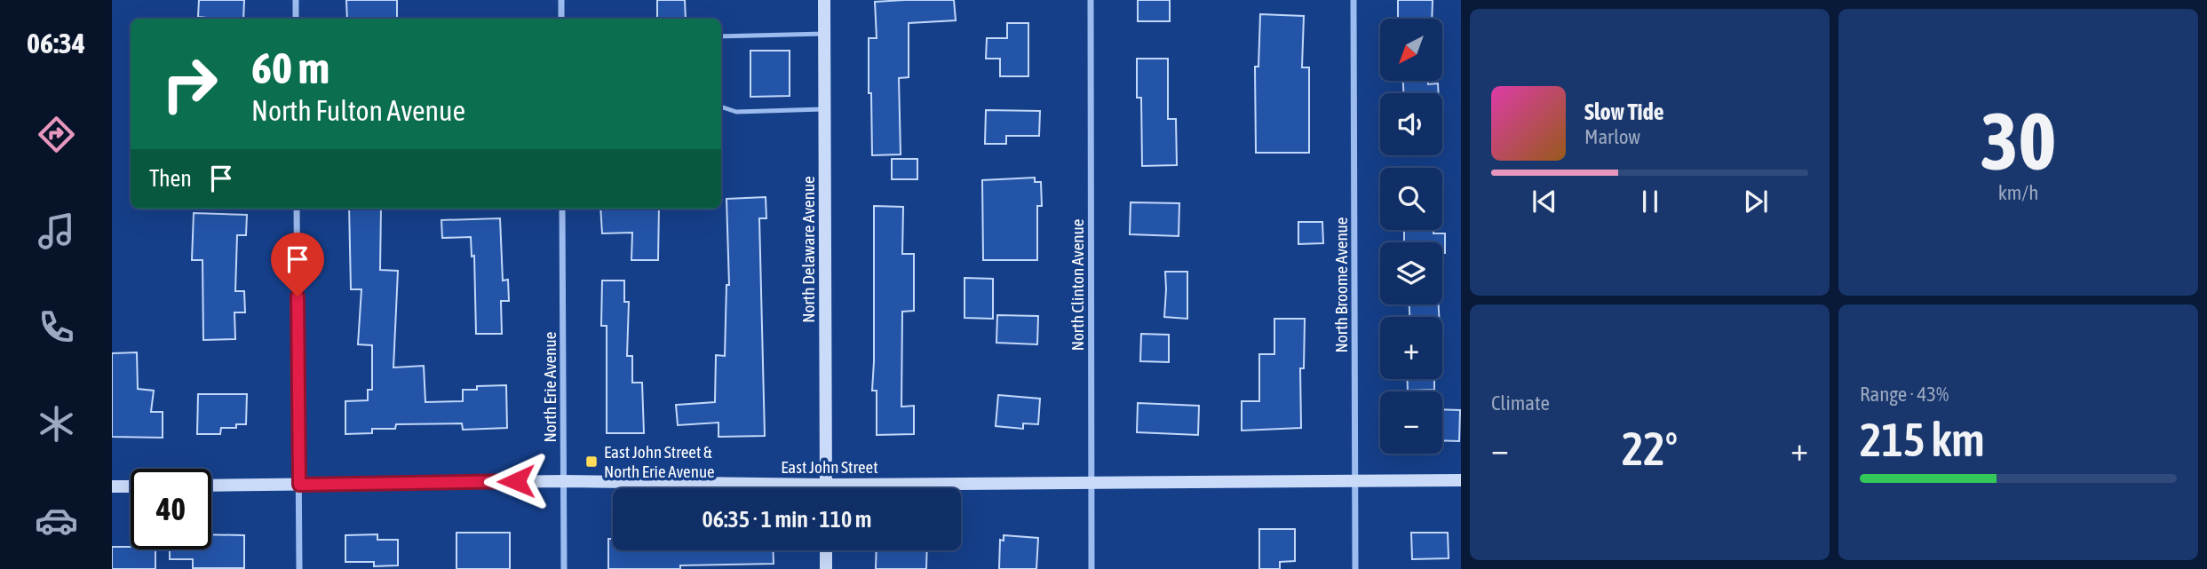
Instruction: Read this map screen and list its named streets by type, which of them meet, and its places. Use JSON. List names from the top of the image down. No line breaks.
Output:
{"streets":{"street":["North Delaware Avenue","North Clinton Avenue","North Broome Avenue","North Erie Avenue","East John Street"]},"crossings":[["North Delaware Avenue","East John Street"],["North Clinton Avenue","East John Street"],["North Broome Avenue","East John Street"],["North Erie Avenue","East John Street"]],"places":{"transit":["East John Street & North Erie Avenue"]},"north":"bottom left","page":{"tabs":"06:34","tile":[["30","km/h"],"Climate",["Range · 43%","215 km"]],"map_buttons":["+","−"],"turn":["60 m","North Fulton Avenue"],"song":["Slow Tide","Marlow"],"then":"Then","heat":["−","22°","+"],"limit":"40","trip":"06:35 · 1 min · 110 m"}}
